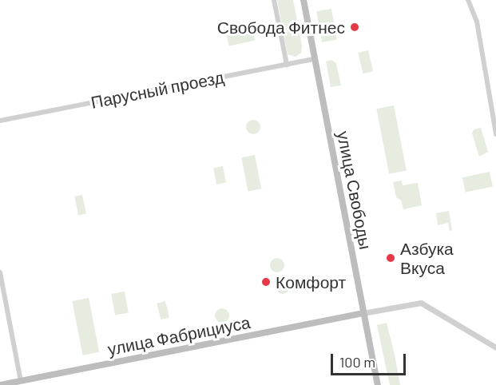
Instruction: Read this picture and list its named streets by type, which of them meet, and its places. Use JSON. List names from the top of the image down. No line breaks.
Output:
{"streets":{"main road":["улица Свободы","улица Фабрициуса"],"street":["Парусный проезд"]},"crossings":[["Парусный проезд","улица Свободы"],["улица Свободы","улица Фабрициуса"]],"places":["Свобода Фитнес","Азбука Вкуса","Комфорт"],"scale_bar":"100 m"}
